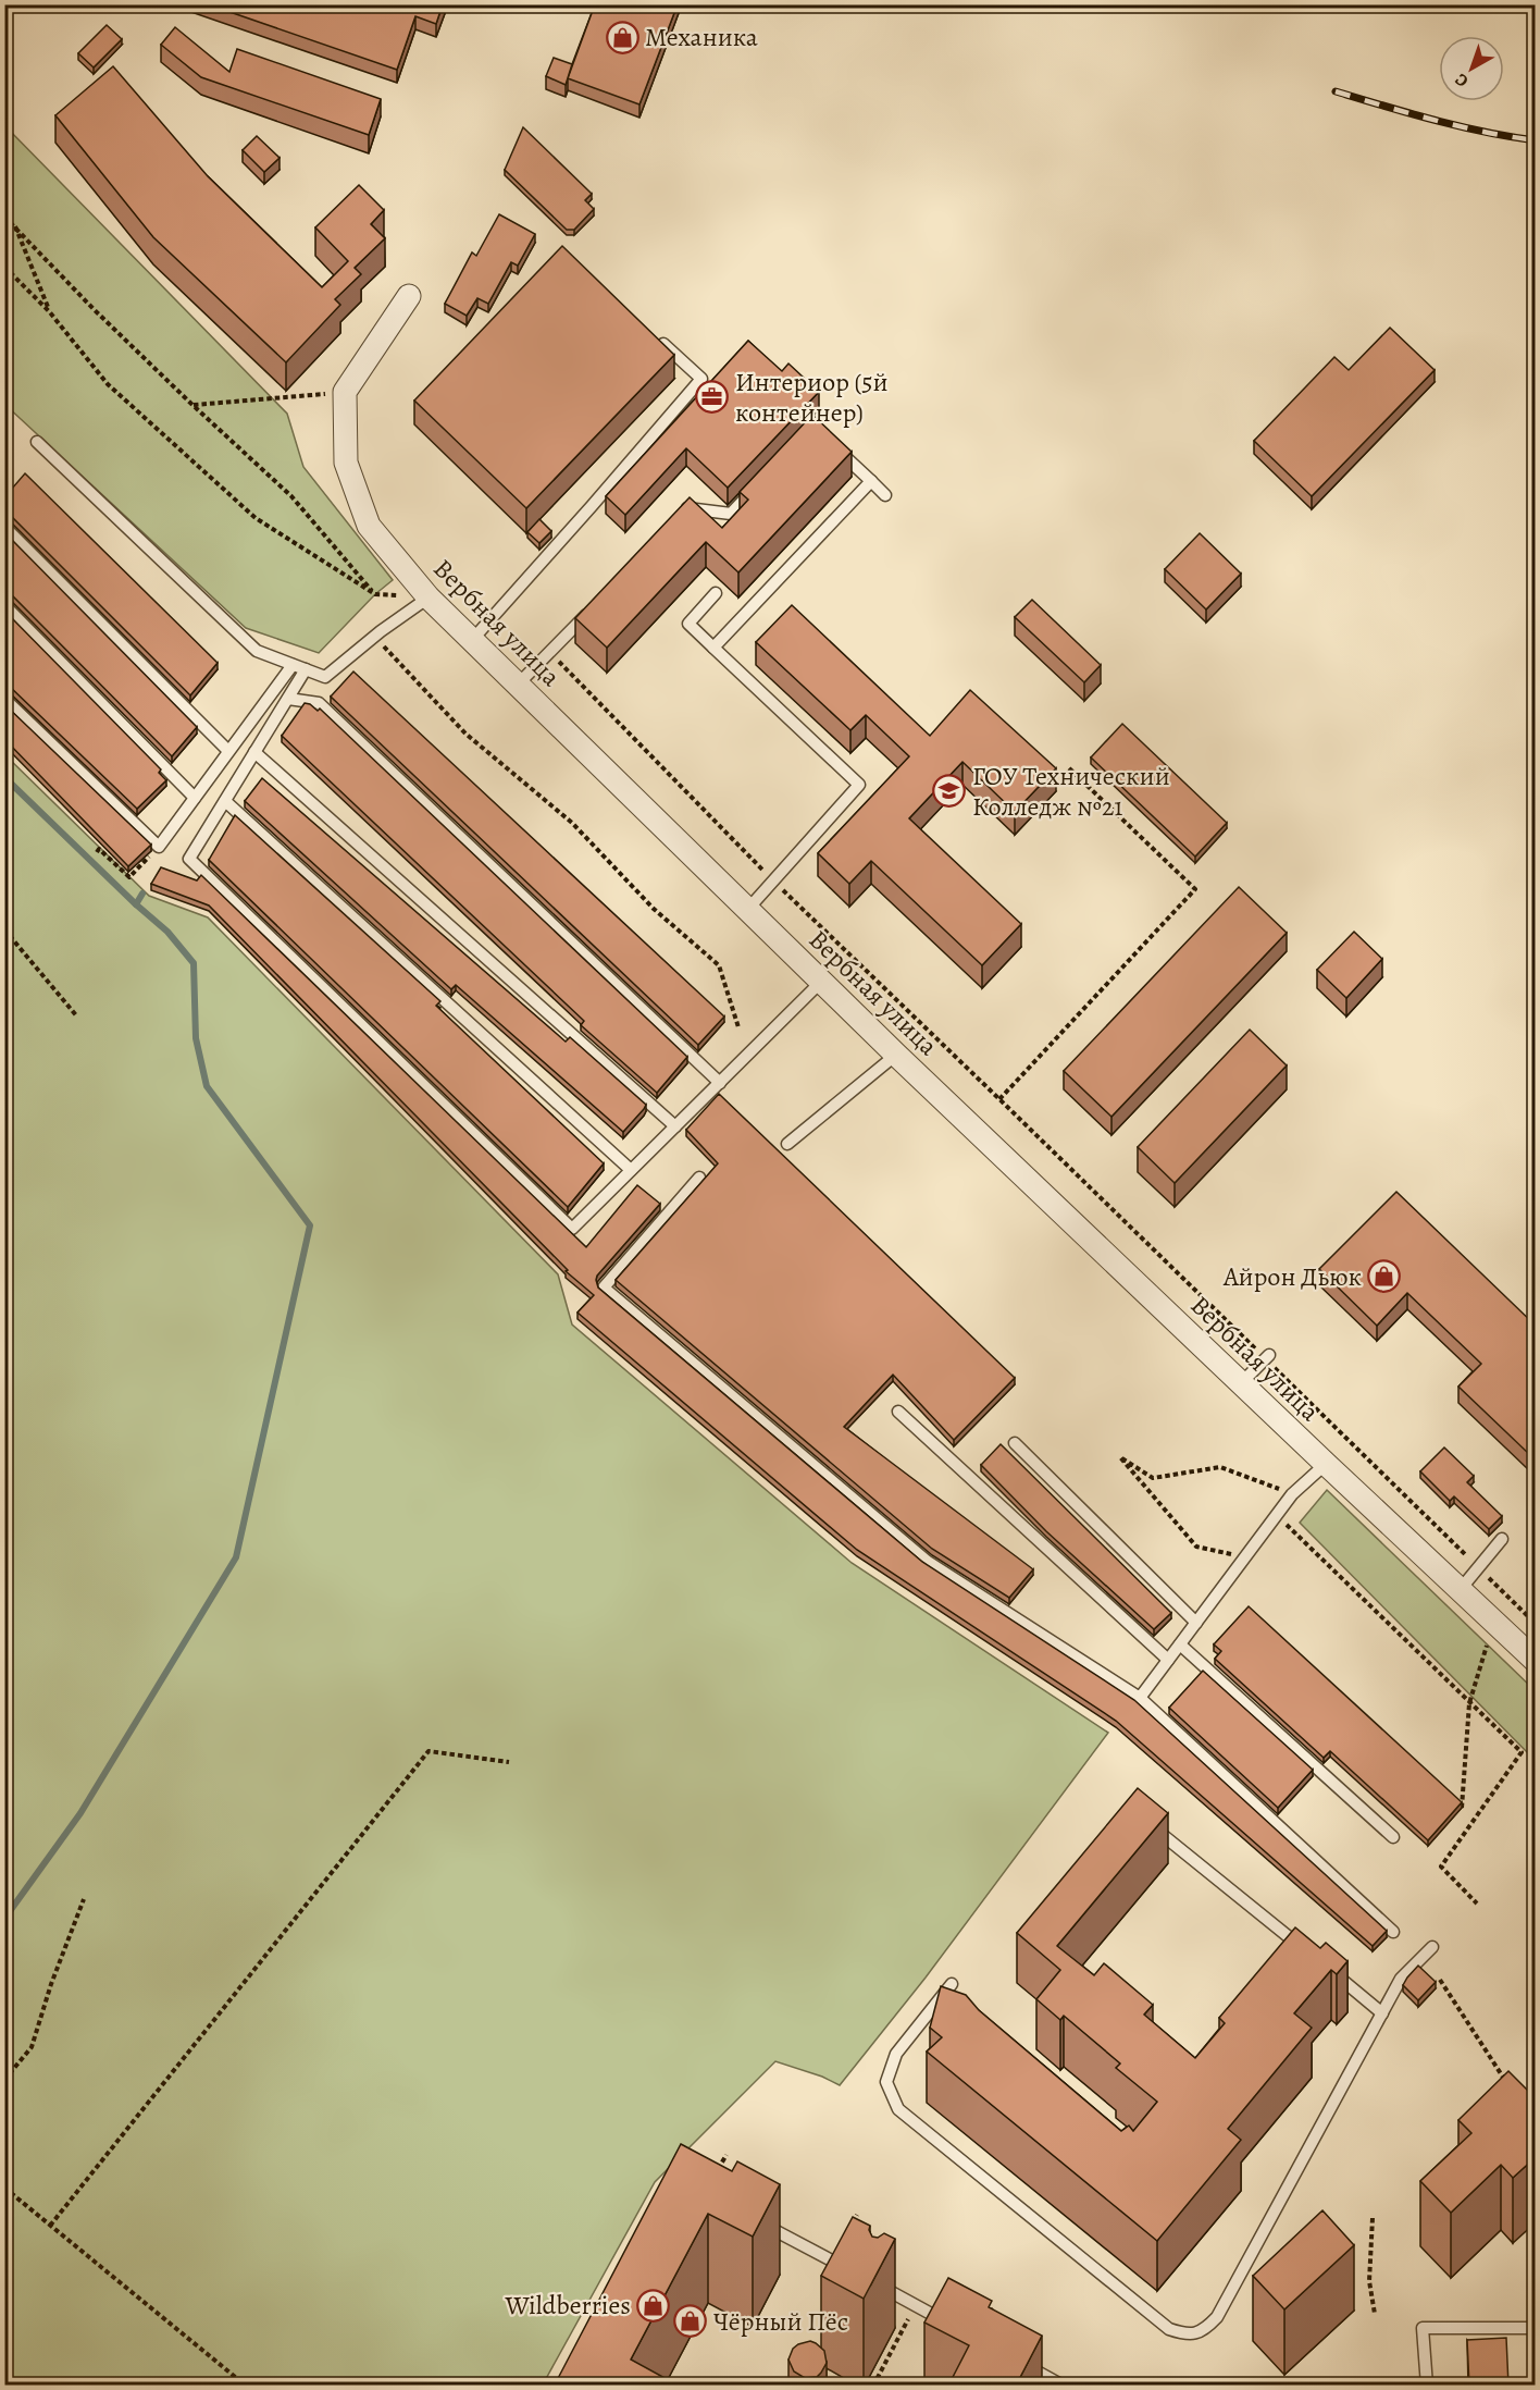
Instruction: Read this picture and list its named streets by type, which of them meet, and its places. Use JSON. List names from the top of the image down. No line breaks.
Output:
{"streets":{"street":["Вербная улица"]},"places":{"shop":["Механика","Айрон Дьюк","Wildberries","Чёрный Пёс"],"office":["Интериор (5й контейнер)"],"school or university":["ГОУ Технический Колледж №21"]},"north":"bottom left"}
